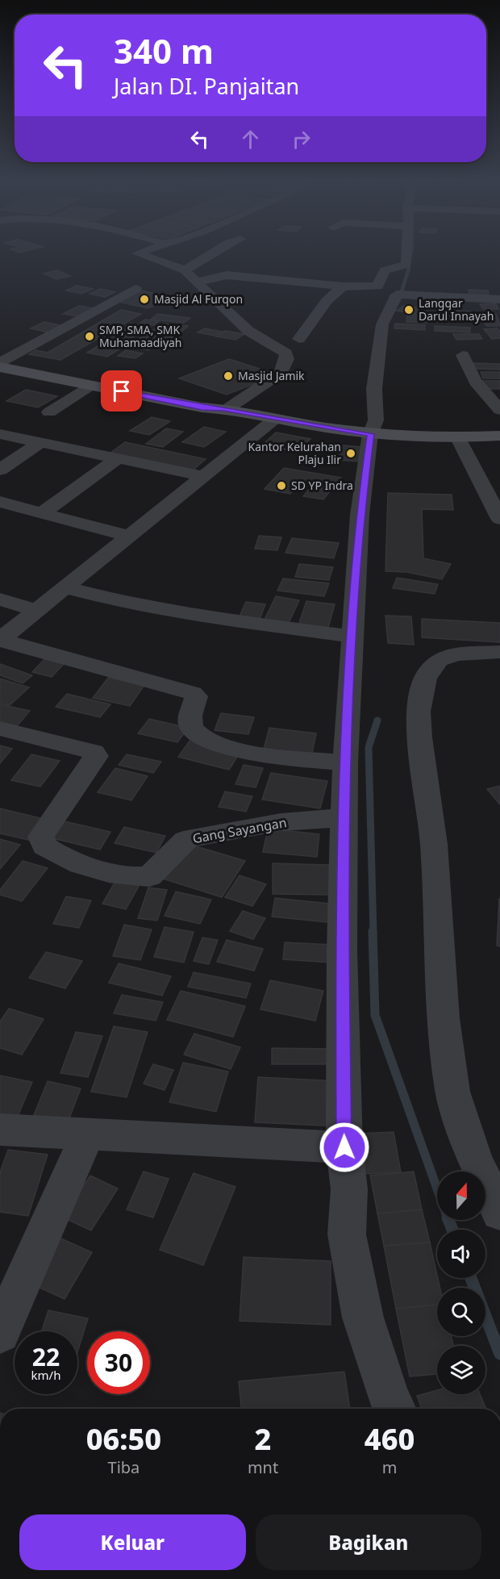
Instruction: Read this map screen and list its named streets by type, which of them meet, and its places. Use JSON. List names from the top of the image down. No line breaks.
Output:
{"streets":{"street":["Gang Sayangan"]},"places":["Masjid Al Furqon","Langgar Darul Innayah","SMP, SMA, SMK Muhamaadiyah","Masjid Jamik","Kantor Kelurahan Plaju Ilir","SD YP Indra"],"north":"top","page":{"turn":["340 m","Jalan DI. Panjaitan"],"speed":"22 km/h","limit":"30","eta":["06:50","Tiba","2","mnt","460","m"],"buttons":["Keluar","Bagikan"]}}
